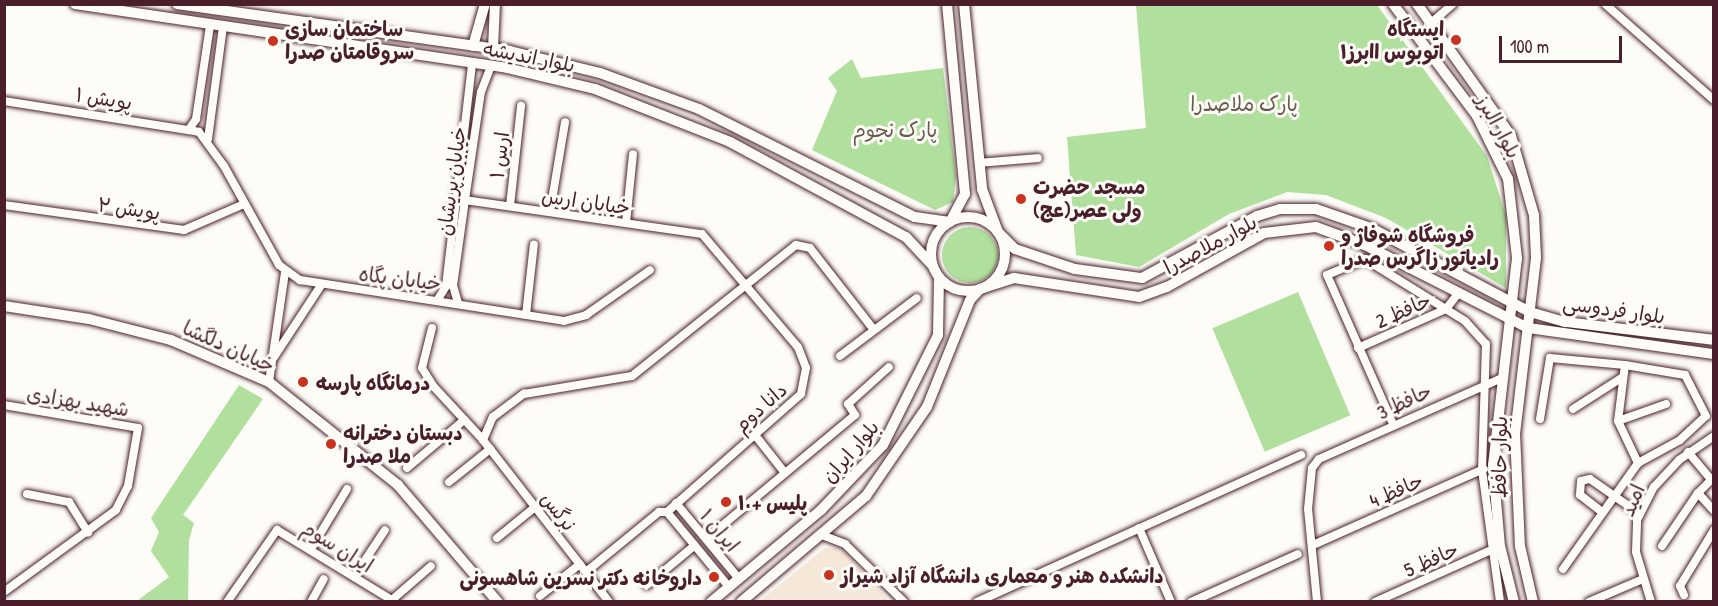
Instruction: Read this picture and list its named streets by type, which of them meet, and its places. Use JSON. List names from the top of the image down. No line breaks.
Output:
{"streets":{"main road":["بلوار اندیشه","بلوار البرز","بلوار ملاصدرا","بلوار فردوسی","خیابان دلگشا","بلوار ایران","بلوار حافظ"],"street":["پویش ۱","ارس ۱","خیابان پریشان","خیابان ارس","پویش ۲","خیابان پگاه","حافظ 2","شهید بهزادی","حافظ 3","دانا دوم","حافظ 4","امید","نرگس","ایران ۱","ایران سوم","حافظ 5"]},"crossings":[["بلوار اندیشه","خیابان پریشان"],["بلوار اندیشه","بلوار ملاصدرا"],["بلوار اندیشه","بلوار ایران"],["بلوار البرز","بلوار ملاصدرا"],["بلوار البرز","بلوار فردوسی"],["بلوار البرز","بلوار حافظ"],["ارس ۱","خیابان ارس"],["خیابان پریشان","خیابان ارس"],["خیابان پریشان","خیابان پگاه"],["خیابان ارس","دانا دوم"],["بلوار ملاصدرا","بلوار فردوسی"],["بلوار ملاصدرا","حافظ 2"],["بلوار ملاصدرا","بلوار ایران"],["بلوار ملاصدرا","بلوار حافظ"],["بلوار فردوسی","بلوار حافظ"],["حافظ 3","بلوار حافظ"],["حافظ 3","حافظ 4"],["دانا دوم","نرگس"],["دانا دوم","ایران ۱"],["بلوار ایران","ایران ۱"],["بلوار حافظ","حافظ 4"],["بلوار حافظ","حافظ 5"]],"parks":["پارک ملاصدرا","پارک نجوم"],"places":["ایستگاه اتوبوس اابرز۱","ساختمان سازی سروقامتان صدرا","مسجد حضرت ولی عصر(عج)","فروشگاه شوفاژ و رادیاتور زاگرس صدرا","درمانگاه پارسه","دبستان دخترانه ملا صدرا","پلیس +۱۰","دانشکده هنر و معماری دانشگاه آزاد شیراز","داروخانه دکتر نسرین شاهسونی"],"scale_bar":"100 m"}
